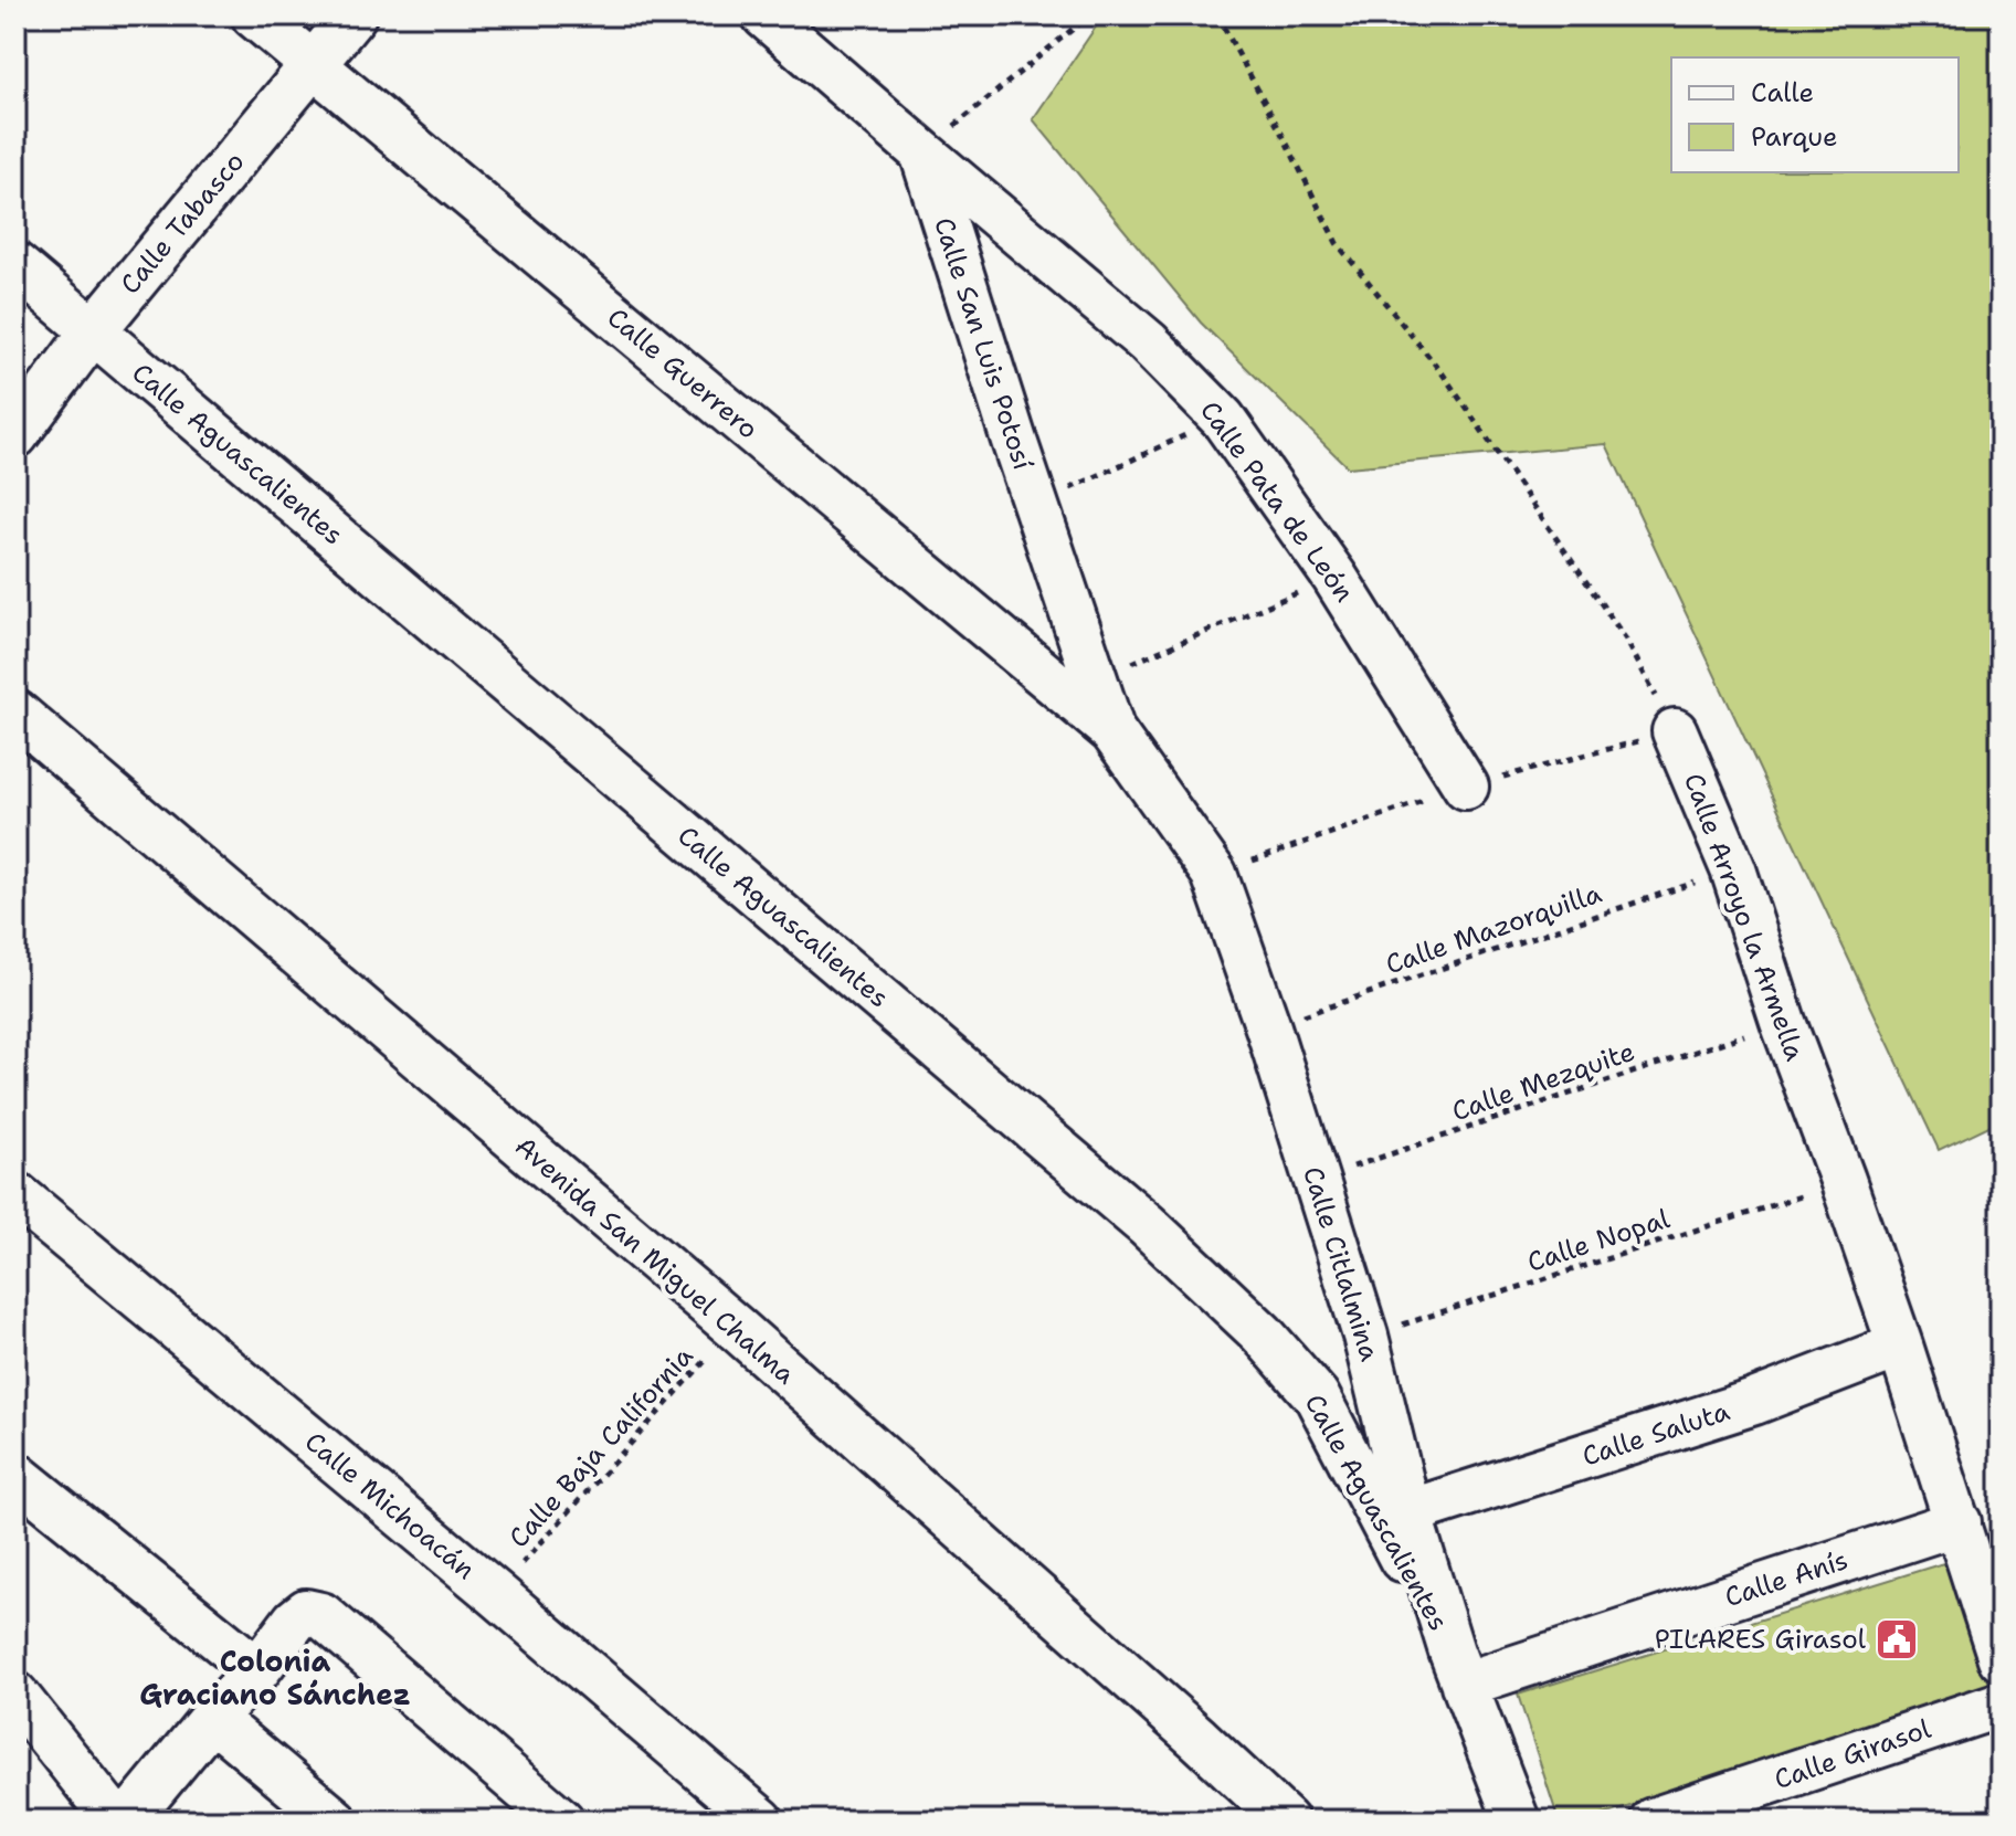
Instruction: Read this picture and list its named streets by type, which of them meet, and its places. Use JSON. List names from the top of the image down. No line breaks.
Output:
{"streets":{"street":["Calle Tabasco","Calle San Luis Potosí","Calle Guerrero","Calle Aguascalientes","Calle Pata de León","Calle Arroyo la Armella","Avenida San Miguel Chalma","Calle Citlalmina","Calle Saluta","Calle Michoacán","Calle Anís","Calle Girasol"],"path":["Calle Mazorquilla","Calle Mezquite","Calle Nopal","Calle Baja California"]},"crossings":[["Calle Tabasco","Calle Guerrero"],["Calle Tabasco","Calle Aguascalientes"],["Calle San Luis Potosí","Calle Guerrero"],["Calle San Luis Potosí","Calle Pata de León"],["Calle San Luis Potosí","Calle Citlalmina"],["Calle Guerrero","Calle Citlalmina"],["Calle Aguascalientes","Calle Citlalmina"],["Calle Aguascalientes","Calle Anís"],["Calle Arroyo la Armella","Calle Mazorquilla"],["Calle Arroyo la Armella","Calle Mezquite"],["Calle Arroyo la Armella","Calle Nopal"],["Calle Arroyo la Armella","Calle Saluta"],["Calle Arroyo la Armella","Calle Anís"],["Calle Mazorquilla","Calle Citlalmina"],["Calle Mezquite","Calle Citlalmina"],["Calle Nopal","Calle Citlalmina"],["Avenida San Miguel Chalma","Calle Baja California"],["Calle Citlalmina","Calle Saluta"],["Calle Citlalmina","Calle Anís"],["Calle Baja California","Calle Michoacán"]],"districts":["Colonia Graciano Sánchez"],"places":{"public building":["PILARES Girasol"]},"legend":["Calle","Parque"]}
